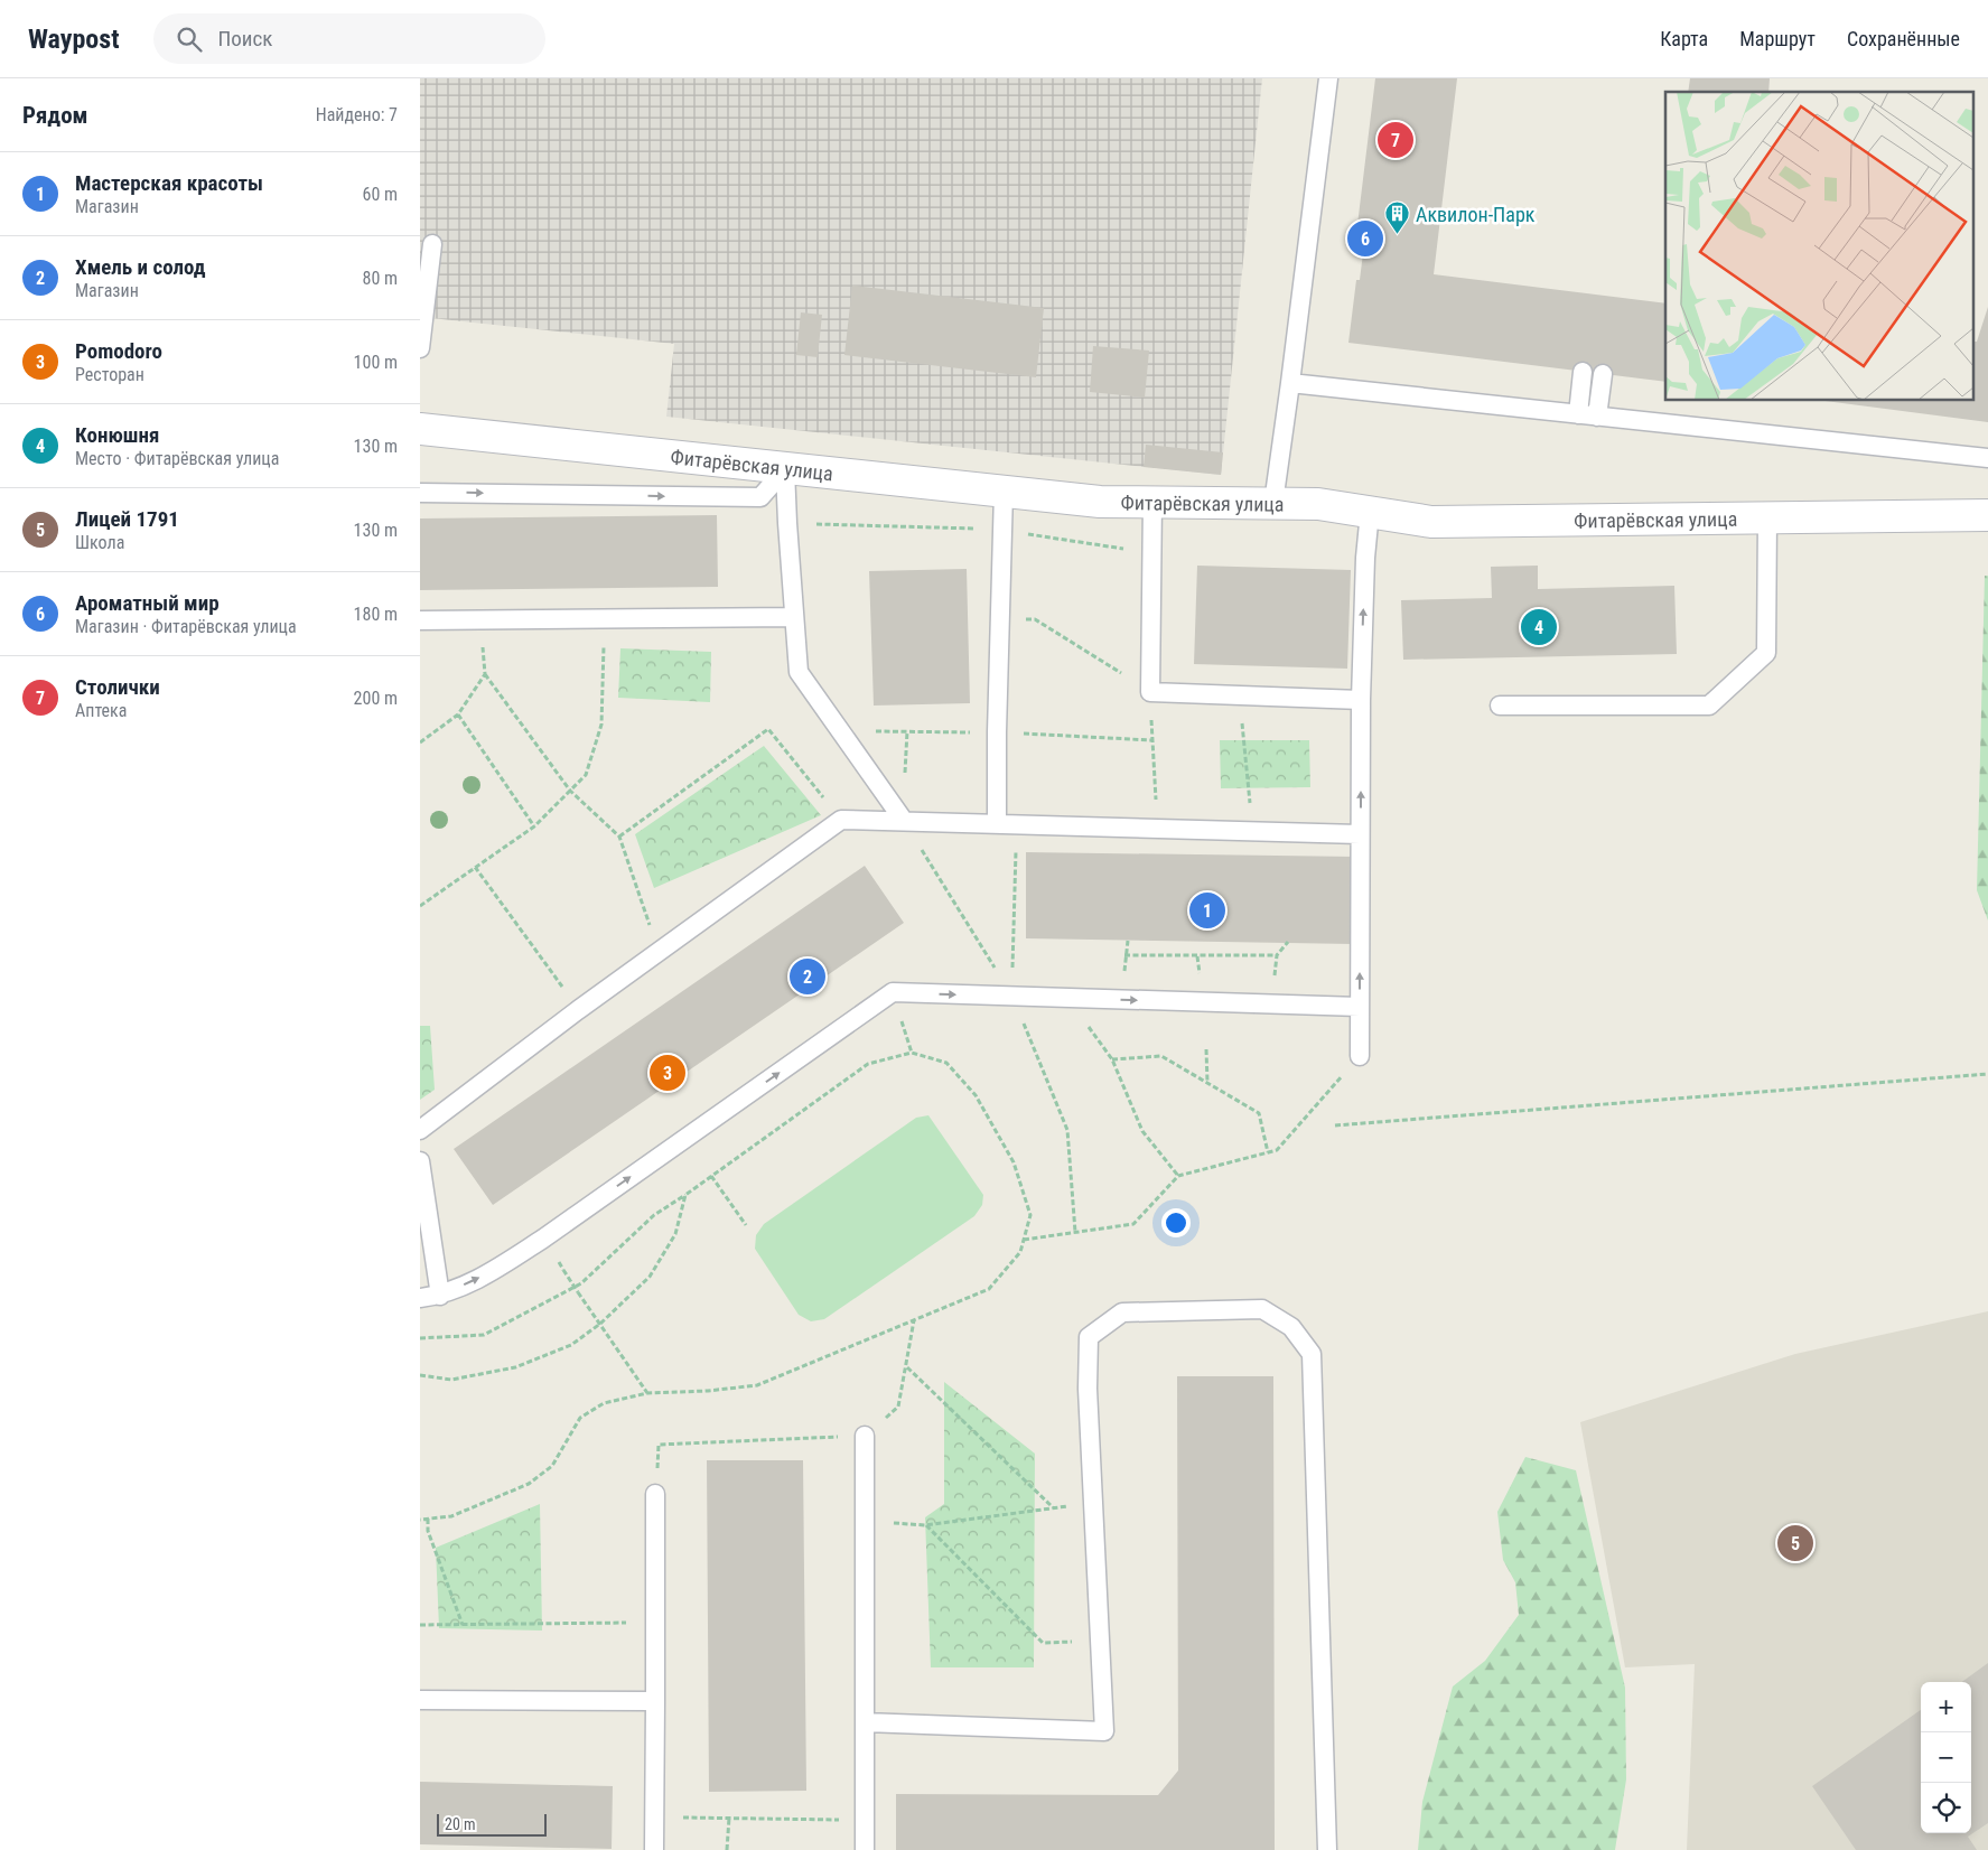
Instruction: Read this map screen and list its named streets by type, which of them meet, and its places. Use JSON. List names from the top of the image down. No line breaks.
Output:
{"streets":{"street":["Фитарёвская улица"]},"places":{"building":["Аквилон-Парк"]},"scale_bar":"20 m","page":{"header":"Waypost","search":"Поиск","nav":["Карта","Маршрут","Сохранённые"],"heading":["Рядом","Найдено: 7"],"pins":["7","6","4","1","2","3","5"],"list":[{"mark":"1","name":"Мастерская красоты","note":"Магазин","value":"60 m"},{"mark":"2","name":"Хмель и солод","note":"Магазин","value":"80 m"},{"mark":"3","name":"Pomodoro","note":"Ресторан","value":"100 m"},{"mark":"4","name":"Конюшня","note":"Место · Фитарёвская улица","value":"130 m"},{"mark":"5","name":"Лицей 1791","note":"Школа","value":"130 m"},{"mark":"6","name":"Ароматный мир","note":"Магазин · Фитарёвская улица","value":"180 m"},{"mark":"7","name":"Столички","note":"Аптека","value":"200 m"}],"map_buttons":["+","−"],"scale":"20 m"}}
